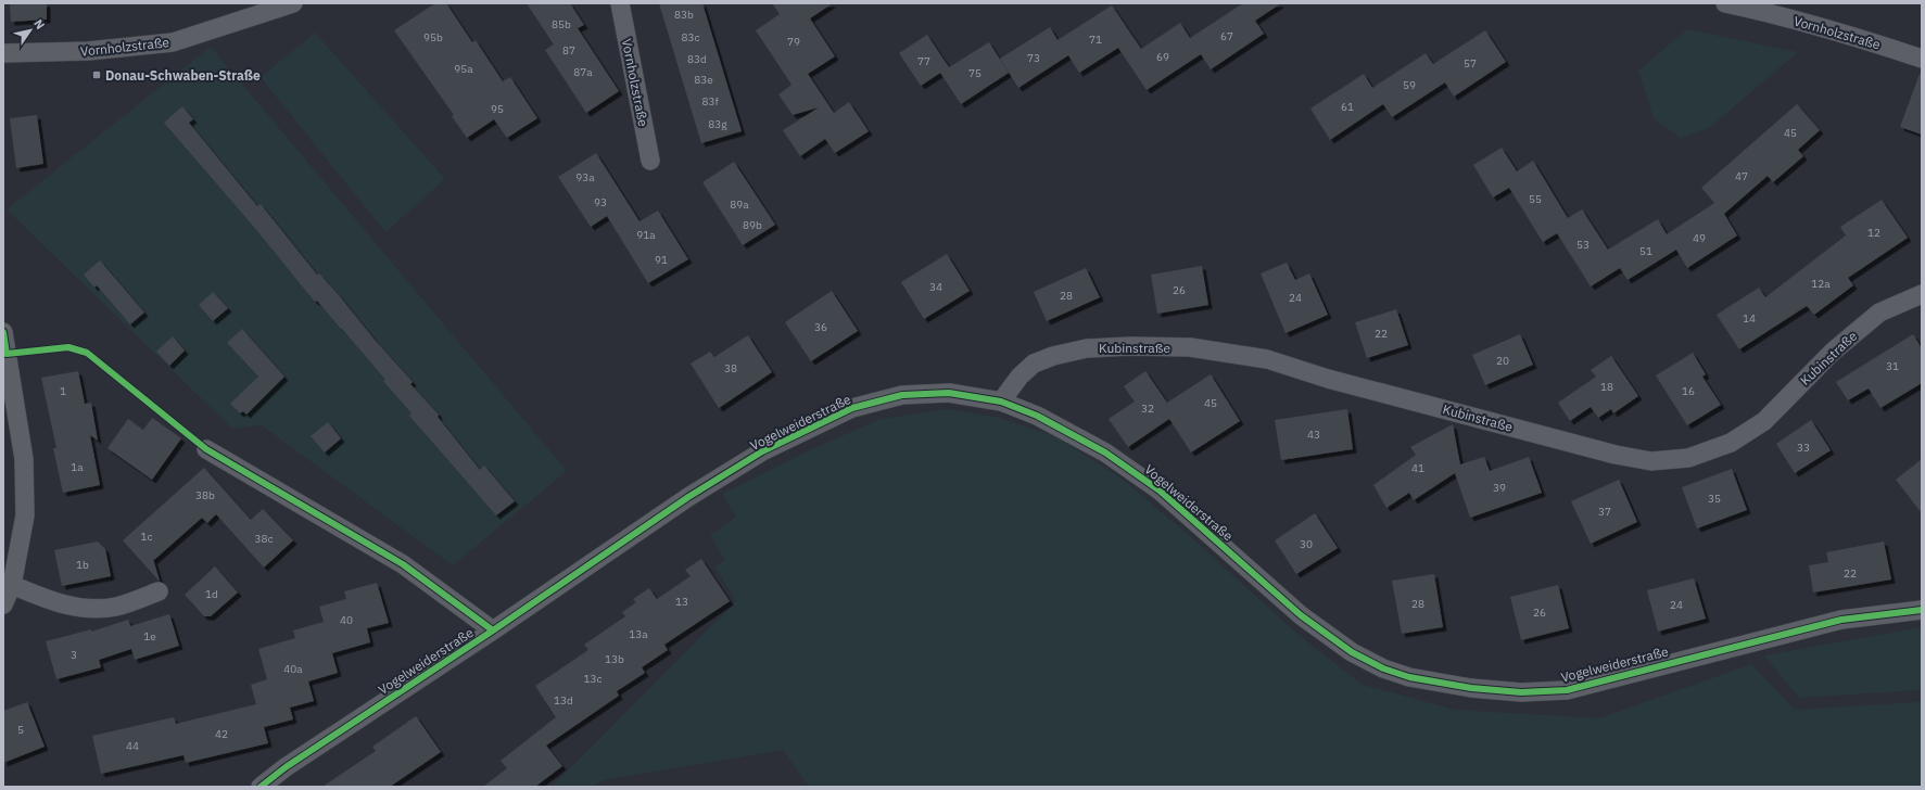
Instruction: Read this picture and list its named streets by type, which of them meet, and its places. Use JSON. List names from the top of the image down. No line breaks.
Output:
{"streets":{"street":["Vornholzstraße","Kubinstraße","Vogelweiderstraße"]},"crossings":[["Kubinstraße","Vogelweiderstraße"]],"places":{"transit":["Donau-Schwaben-Straße"]},"house_numbers":["83b","85b","67","95b","83c","71","79","87","69","73","83d","77","57","95a","87a","75","83e","59","83f","61","95","83g","45","47","93a","55","93","89a","89b","12","91a","49","53","51","91","12a","34","26","28","24","14","36","22","20","31","38","18","1","16","45","32","43","33","1a","41","39","38b","35","37","1c","38c","30","1b","22","1d","13","28","24","26","40","13a","1e","3","13b","40a","13c","13d","5","42","44"],"north":"top right"}
